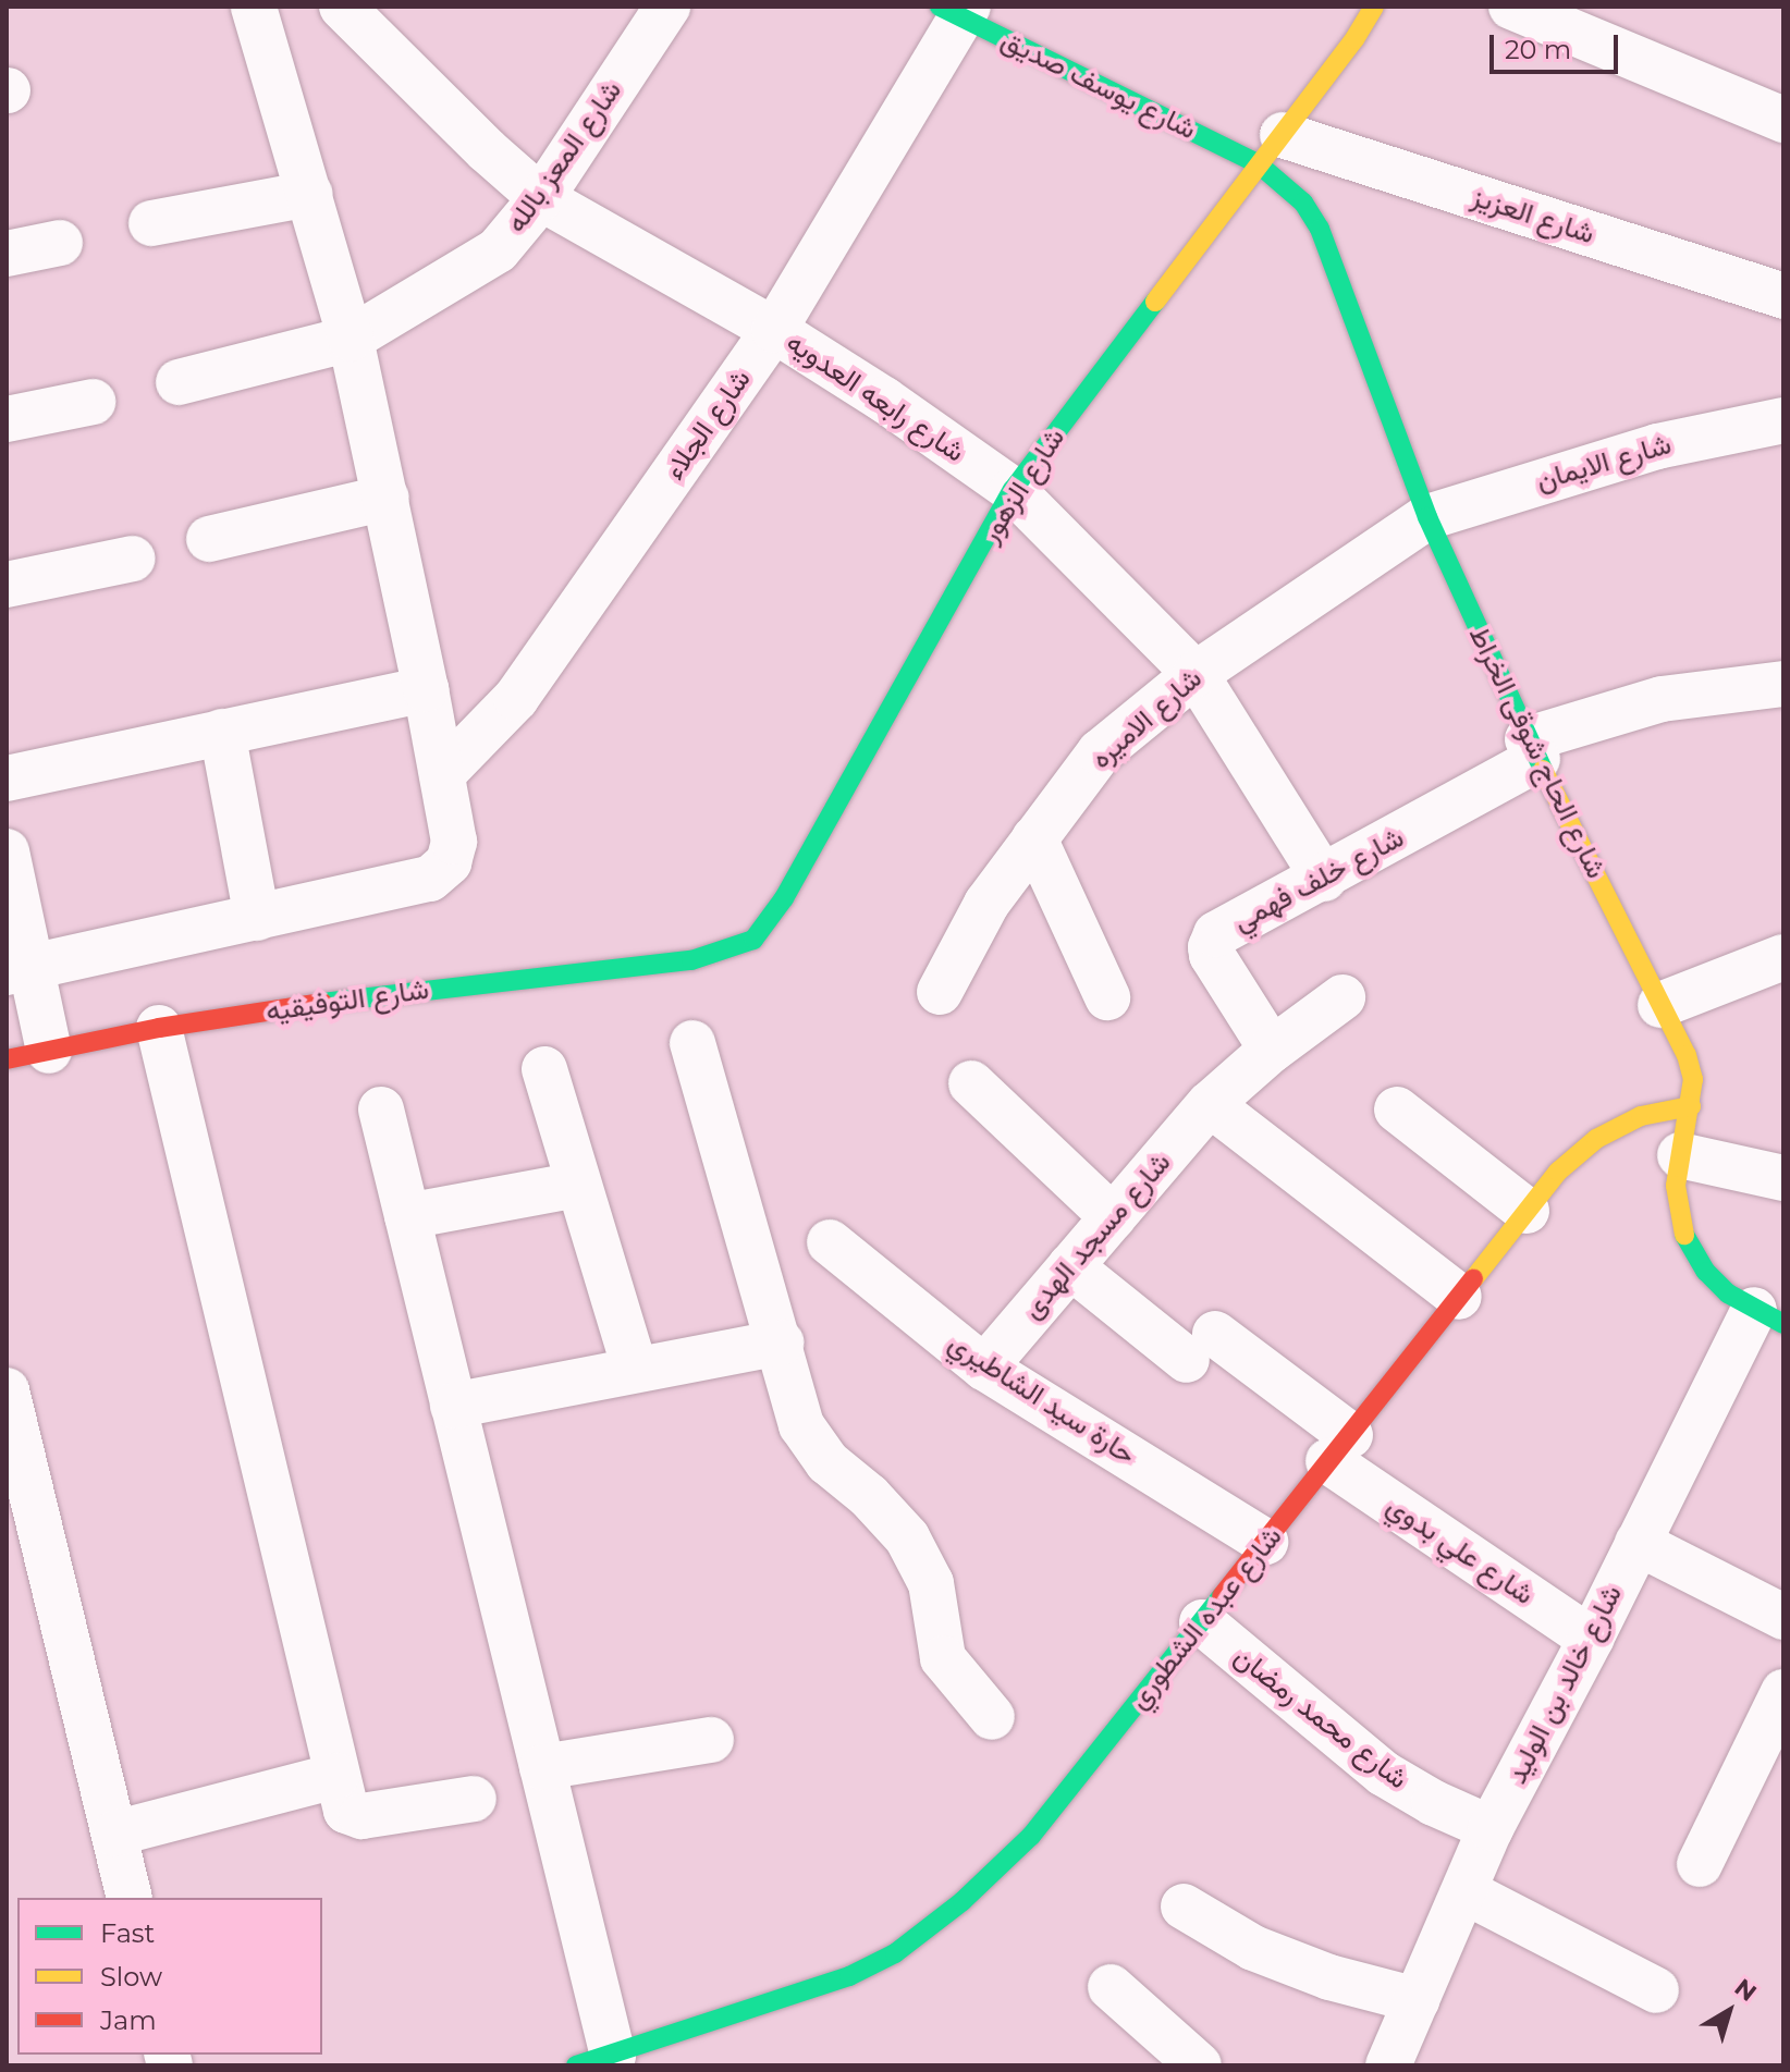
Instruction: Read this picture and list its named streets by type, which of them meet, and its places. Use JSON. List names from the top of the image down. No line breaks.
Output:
{"streets":{"street":["شارع يوسف صديق","شارع المعز بالله","شارع العزيز","شارع رابعه العدويه","شارع الجلاء","شارع الايمان","شارع الزهور","شارع الاميره","شارع الحاج شوقى الخراط","شارع خلف فهمي","شارع التوفيقيه","شارع مسجد الهدى","حارة سيد الشاطيري","شارع علي بدوي","شارع عبده الشطوري","شارع خالد بن الوليد","شارع محمد رمضان"]},"crossings":[["شارع يوسف صديق","شارع العزيز"],["شارع يوسف صديق","شارع الجلاء"],["شارع يوسف صديق","شارع الزهور"],["شارع يوسف صديق","شارع الحاج شوقى الخراط"],["شارع المعز بالله","شارع رابعه العدويه"],["شارع العزيز","شارع الزهور"],["شارع العزيز","شارع الحاج شوقى الخراط"],["شارع رابعه العدويه","شارع الجلاء"],["شارع رابعه العدويه","شارع الزهور"],["شارع رابعه العدويه","شارع الاميره"],["شارع رابعه العدويه","شارع خلف فهمي"],["شارع الايمان","شارع الاميره"],["شارع الايمان","شارع الحاج شوقى الخراط"],["شارع الزهور","شارع الحاج شوقى الخراط"],["شارع الزهور","شارع التوفيقيه"],["شارع الاميره","شارع الحاج شوقى الخراط"],["شارع الحاج شوقى الخراط","شارع خلف فهمي"],["شارع الحاج شوقى الخراط","شارع عبده الشطوري"],["شارع الحاج شوقى الخراط","شارع خالد بن الوليد"],["شارع خلف فهمي","شارع مسجد الهدى"],["شارع مسجد الهدى","حارة سيد الشاطيري"],["شارع مسجد الهدى","شارع علي بدوي"],["حارة سيد الشاطيري","شارع عبده الشطوري"],["شارع علي بدوي","شارع عبده الشطوري"],["شارع علي بدوي","شارع خالد بن الوليد"],["شارع عبده الشطوري","شارع محمد رمضان"],["شارع خالد بن الوليد","شارع محمد رمضان"]],"legend":["Fast","Slow","Jam"],"scale_bar":"20 m","north":"top right"}
